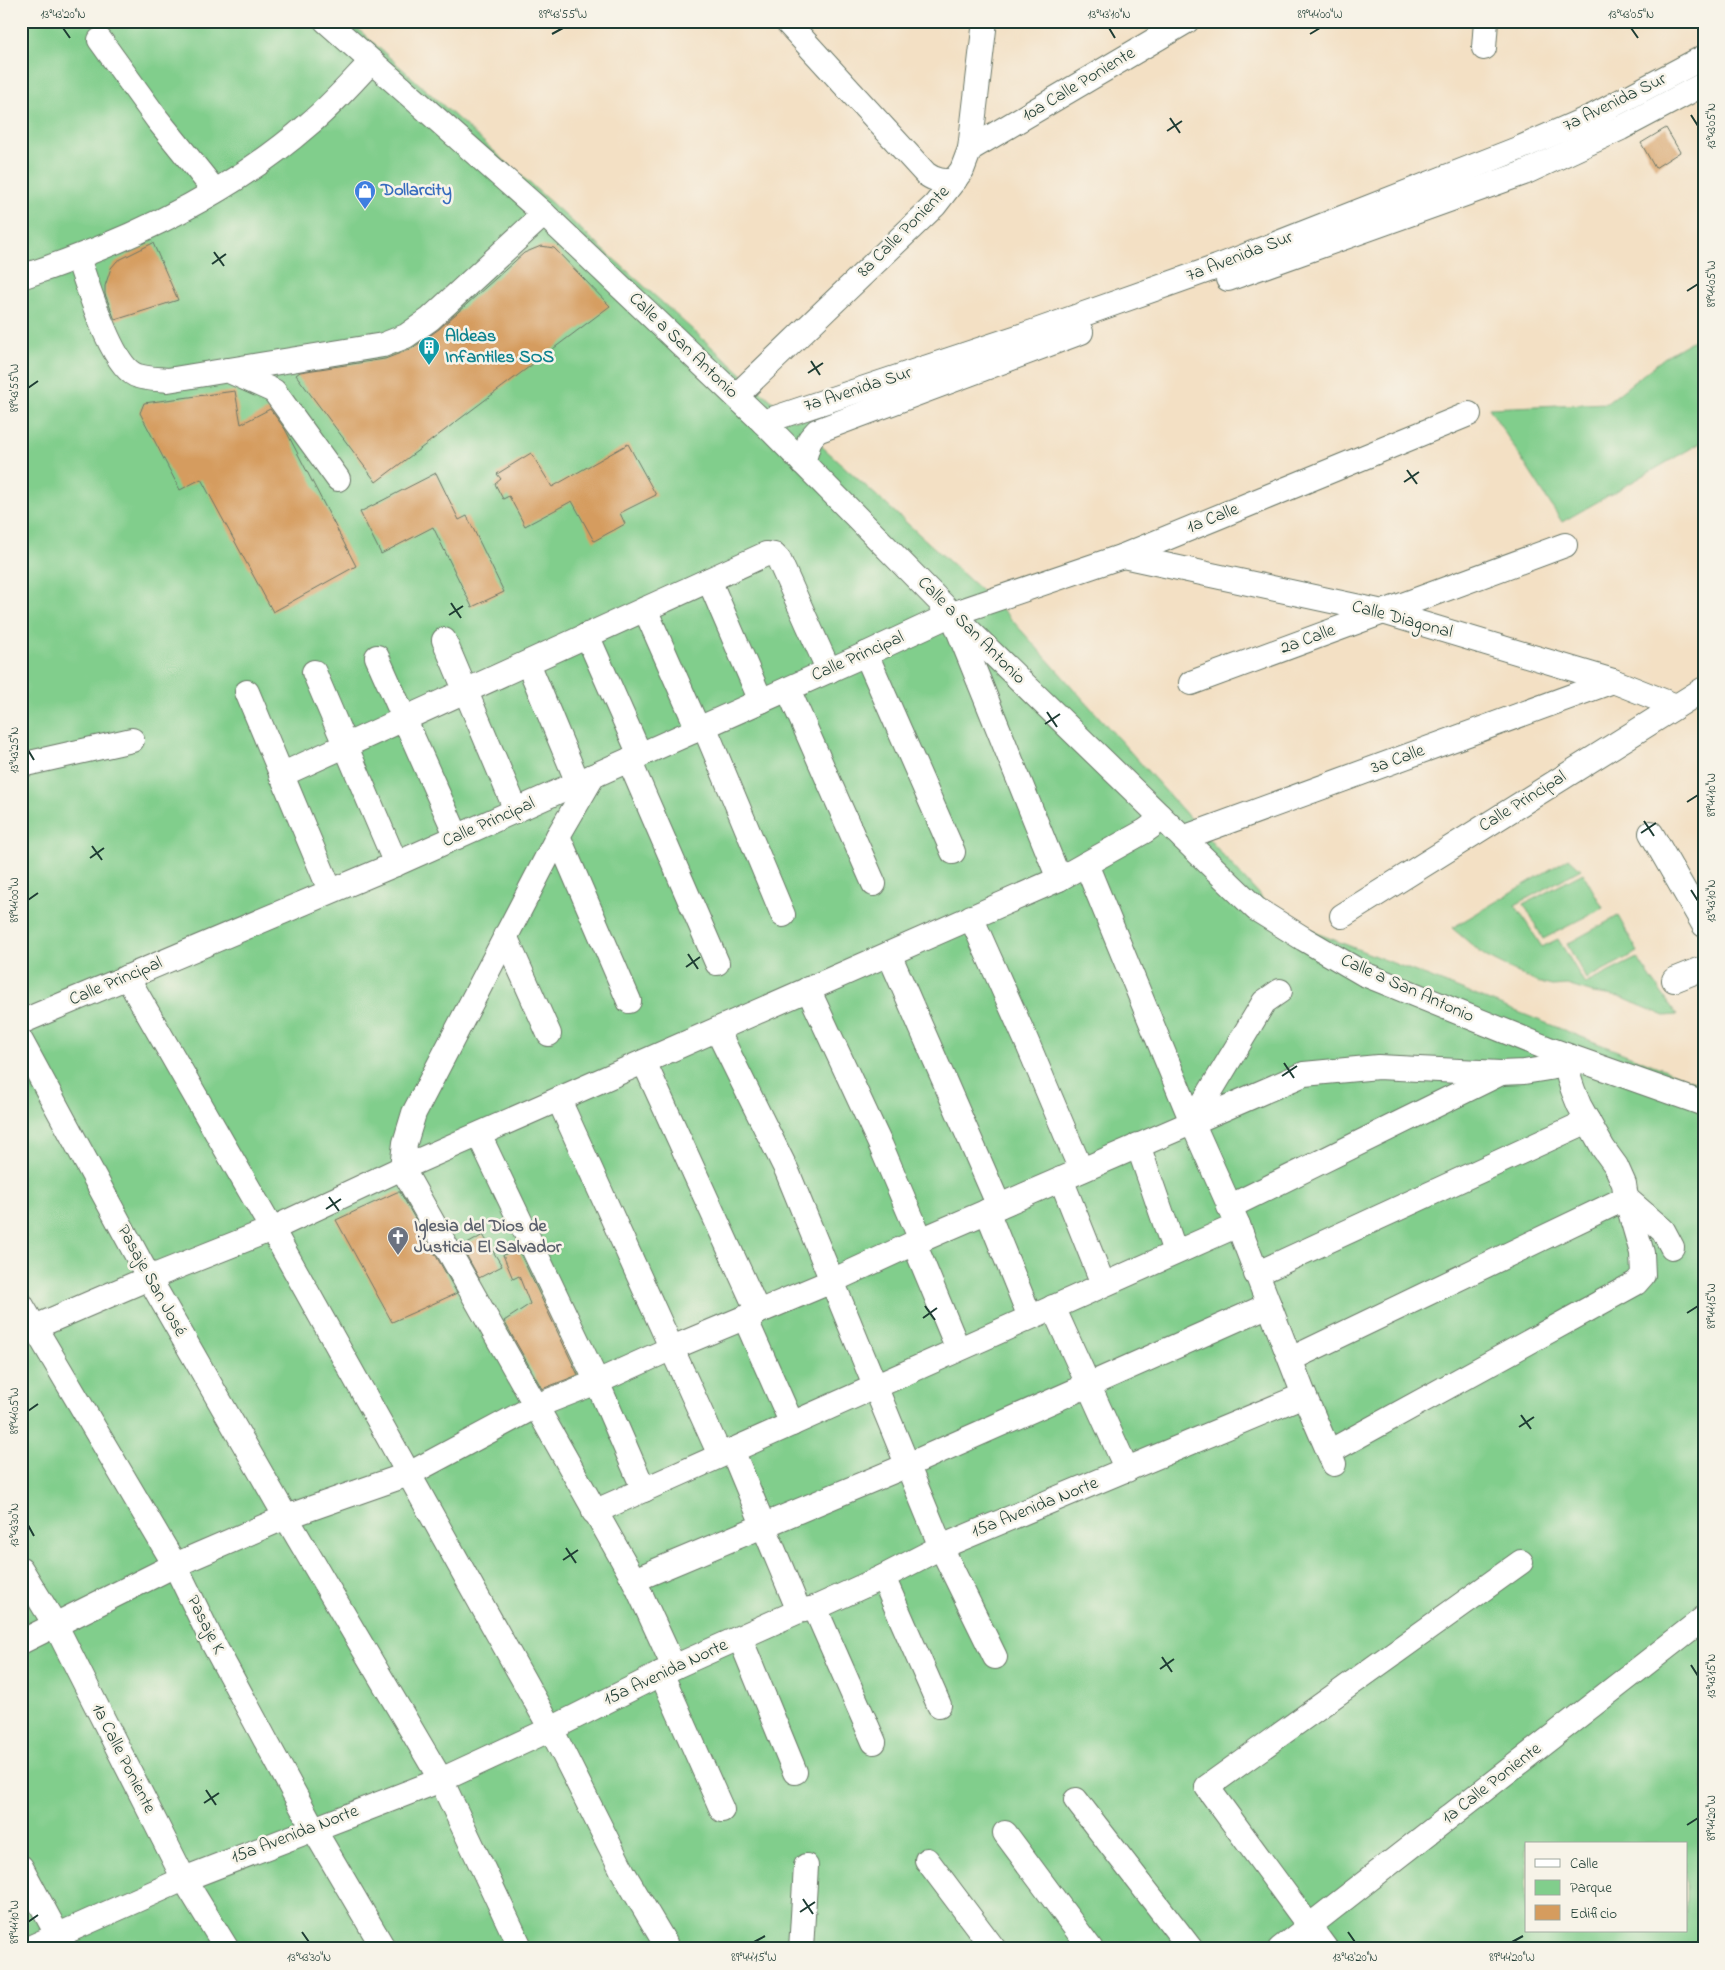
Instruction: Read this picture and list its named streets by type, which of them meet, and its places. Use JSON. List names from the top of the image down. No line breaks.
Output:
{"streets":{"street":["10a Calle Poniente","7a Avenida Sur","8a Calle Poniente","Calle a San Antonio","1a Calle","Calle Diagonal","2a Calle","Calle Principal","3a Calle","Pasaje San José","15a Avenida Norte","Pasaje K","1a Calle Poniente"]},"crossings":[["10a Calle Poniente","8a Calle Poniente"],["7a Avenida Sur","Calle a San Antonio"],["8a Calle Poniente","Calle a San Antonio"],["Calle a San Antonio","1a Calle"],["Calle a San Antonio","Calle Principal"],["Calle a San Antonio","3a Calle"],["1a Calle","Calle Diagonal"],["1a Calle","Calle Principal"],["Calle Diagonal","2a Calle"],["Calle Diagonal","Calle Principal"],["Calle Diagonal","3a Calle"],["Pasaje San José","15a Avenida Norte"],["15a Avenida Norte","Pasaje K"],["15a Avenida Norte","1a Calle Poniente"]],"places":{"shop":["Dollarcity"],"building":["Aldeas Infantiles SOS"],"church":["Iglesia del Dios de Justicia El Salvador"]},"legend":["Calle","Parque","Edificio"],"coordinates":["13°43'20\"N","89°43'55\"W","13°43'10\"N","89°44'00\"W","13°43'05\"N","89°44'05\"W","13°43'25\"N","89°44'10\"W","89°44'15\"W","13°43'30\"N","13°43'15\"N","89°44'20\"W"]}
